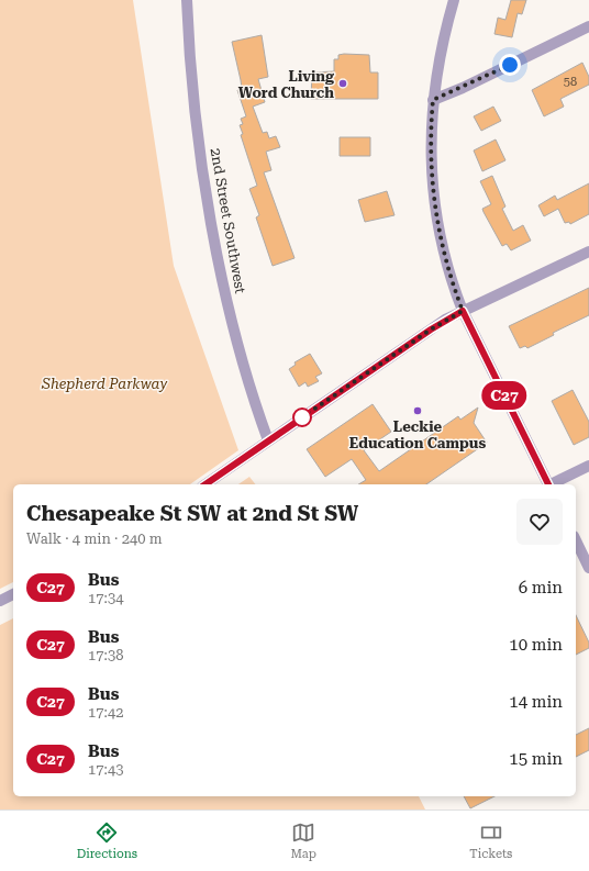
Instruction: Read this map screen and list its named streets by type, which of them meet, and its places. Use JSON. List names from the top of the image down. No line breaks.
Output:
{"streets":{"street":["2nd Street Southwest"]},"parks":["Shepherd Parkway"],"places":["Living Word Church","Leckie Education Campus"],"lines":["bus line C27"],"house_numbers":["58"],"page":{"on_map":"C27","heading":["Chesapeake St SW at 2nd St SW","Walk · 4 min · 240 m"],"list":[{"mark":"C27","name":"Bus","note":"17:34","value":"6 min"},{"mark":"C27","name":"Bus","note":"17:38","value":"10 min"},{"mark":"C27","name":"Bus","note":"17:42","value":"14 min"},{"mark":"C27","name":"Bus","note":"17:43","value":"15 min"}],"tabs":["Directions","Map","Tickets"]}}
